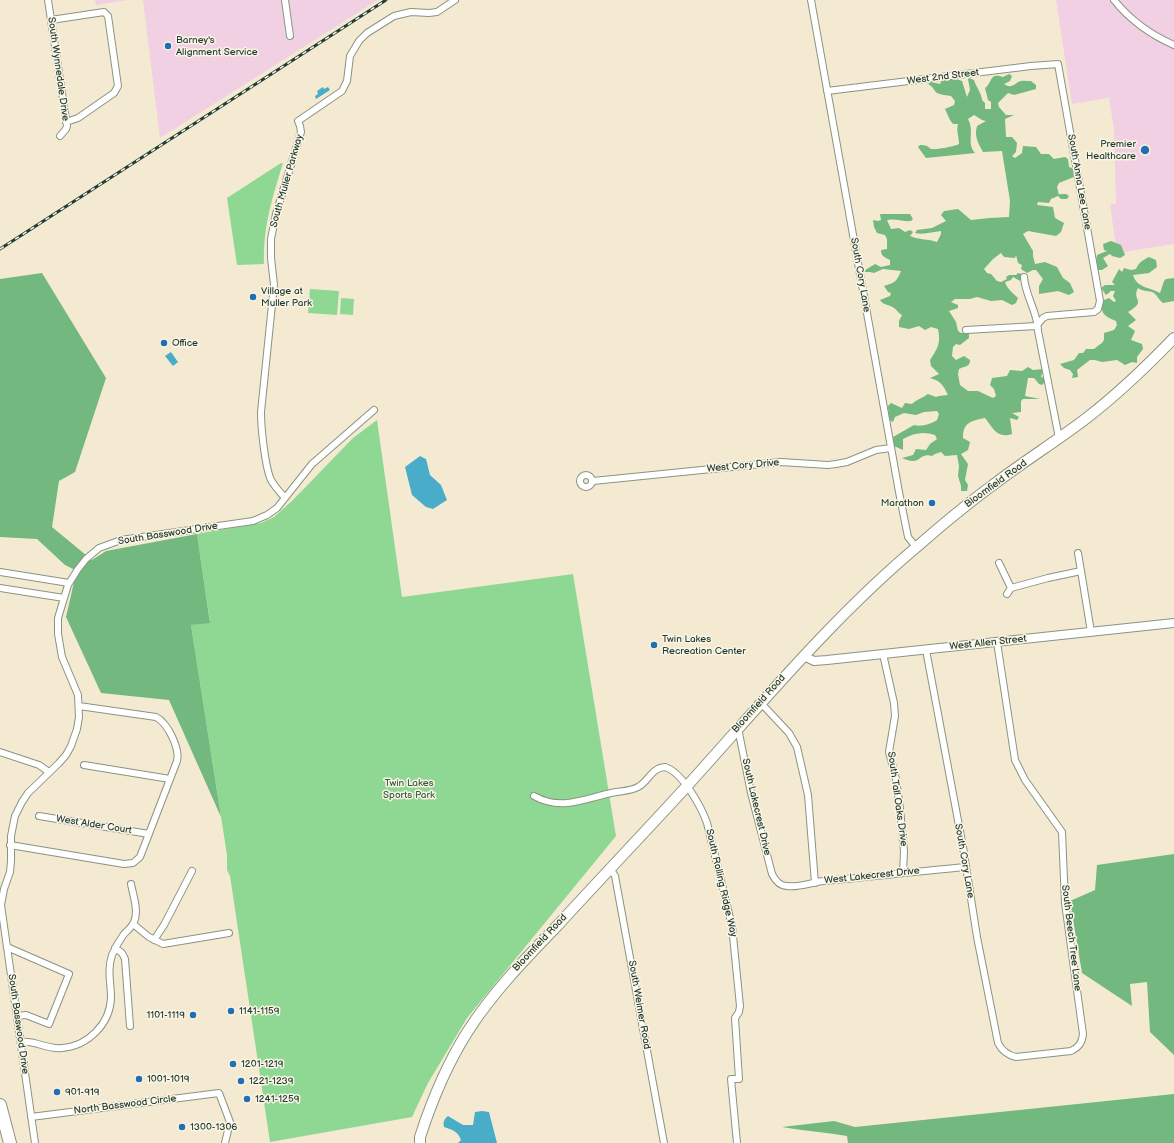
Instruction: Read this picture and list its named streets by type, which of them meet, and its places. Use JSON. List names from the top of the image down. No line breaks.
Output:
{"streets":{"main road":["Bloomfield Road"],"street":["South Wynnedale Drive","West 2nd Street","South Muller Parkway","South Anna Lee Lane","South Cory Lane","West Cory Drive","South Basswood Drive","West Allen Street","South Tall Oaks Drive","South Lakecrest Drive","West Alder Court","West Lakecrest Drive","South Rolling Ridge Way","South Beech Tree Lane","South Weimer Road","North Basswood Circle"]},"crossings":[["West 2nd Street","South Anna Lee Lane"],["West 2nd Street","South Cory Lane"],["South Muller Parkway","South Basswood Drive"],["South Cory Lane","West Cory Drive"],["South Cory Lane","Bloomfield Road"],["South Cory Lane","West Allen Street"],["South Cory Lane","West Lakecrest Drive"],["South Cory Lane","South Beech Tree Lane"],["Bloomfield Road","West Allen Street"],["Bloomfield Road","South Lakecrest Drive"],["Bloomfield Road","South Rolling Ridge Way"],["Bloomfield Road","South Weimer Road"],["South Basswood Drive","North Basswood Circle"],["West Allen Street","South Tall Oaks Drive"],["West Allen Street","South Beech Tree Lane"],["South Tall Oaks Drive","West Lakecrest Drive"],["South Lakecrest Drive","West Lakecrest Drive"]],"parks":["Twin Lakes Sports Park"],"places":["Barney's Alignment Service","Premier Healthcare","Village at Muller Park","Office","Marathon","Twin Lakes Recreation Center","1141-1159","1101-1119","1201-1219","1001-1019","1221-1239","901-919","1241-1259","1300-1306"]}
